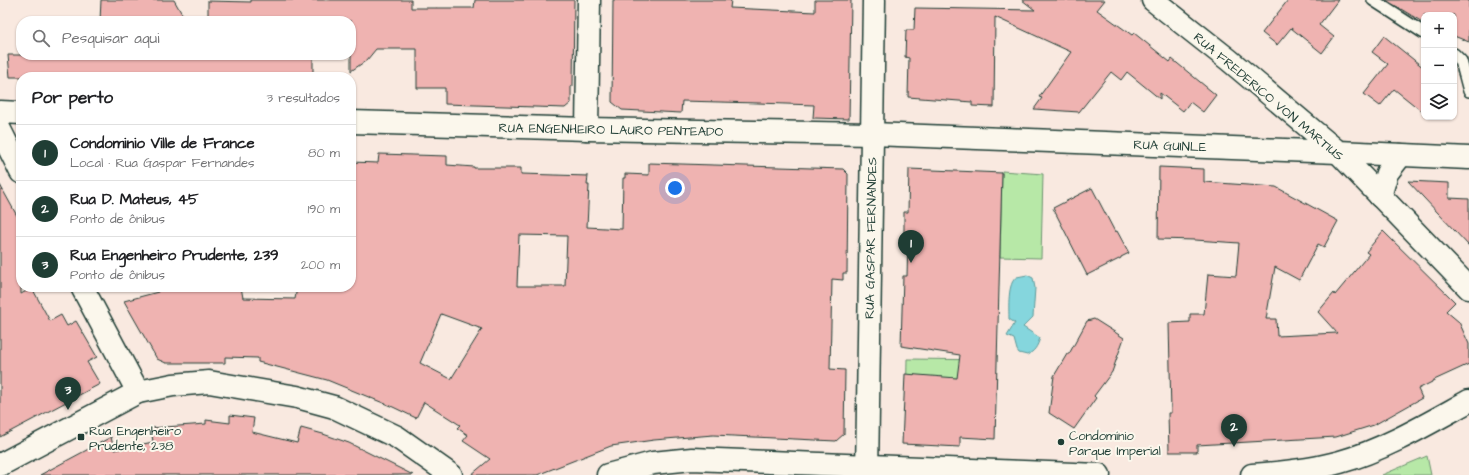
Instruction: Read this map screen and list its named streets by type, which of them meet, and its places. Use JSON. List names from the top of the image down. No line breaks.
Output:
{"streets":{"street":["RUA FREDERICO VON MARTIUS","RUA ENGENHEIRO LAURO PENTEADO","RUA GUINLE","RUA GASPAR FERNANDES"]},"crossings":[["RUA FREDERICO VON MARTIUS","RUA GUINLE"],["RUA ENGENHEIRO LAURO PENTEADO","RUA GUINLE"],["RUA ENGENHEIRO LAURO PENTEADO","RUA GASPAR FERNANDES"],["RUA GUINLE","RUA GASPAR FERNANDES"]],"places":{"transit":["Rua Engenheiro Prudente, 238"],"other":["Condomínio Parque Imperial"]},"page":{"map_buttons":["+","−"],"search":"Pesquisar aqui","heading":["Por perto","3 resultados"],"list":[{"mark":"1","name":"Condominio Ville de France","note":"Local · Rua Gaspar Fernandes","value":"80 m"},{"mark":"2","name":"Rua D. Mateus, 45","note":"Ponto de ônibus","value":"190 m"},{"mark":"3","name":"Rua Engenheiro Prudente, 239","note":"Ponto de ônibus","value":"200 m"}],"pins":["1","3","2"]}}
